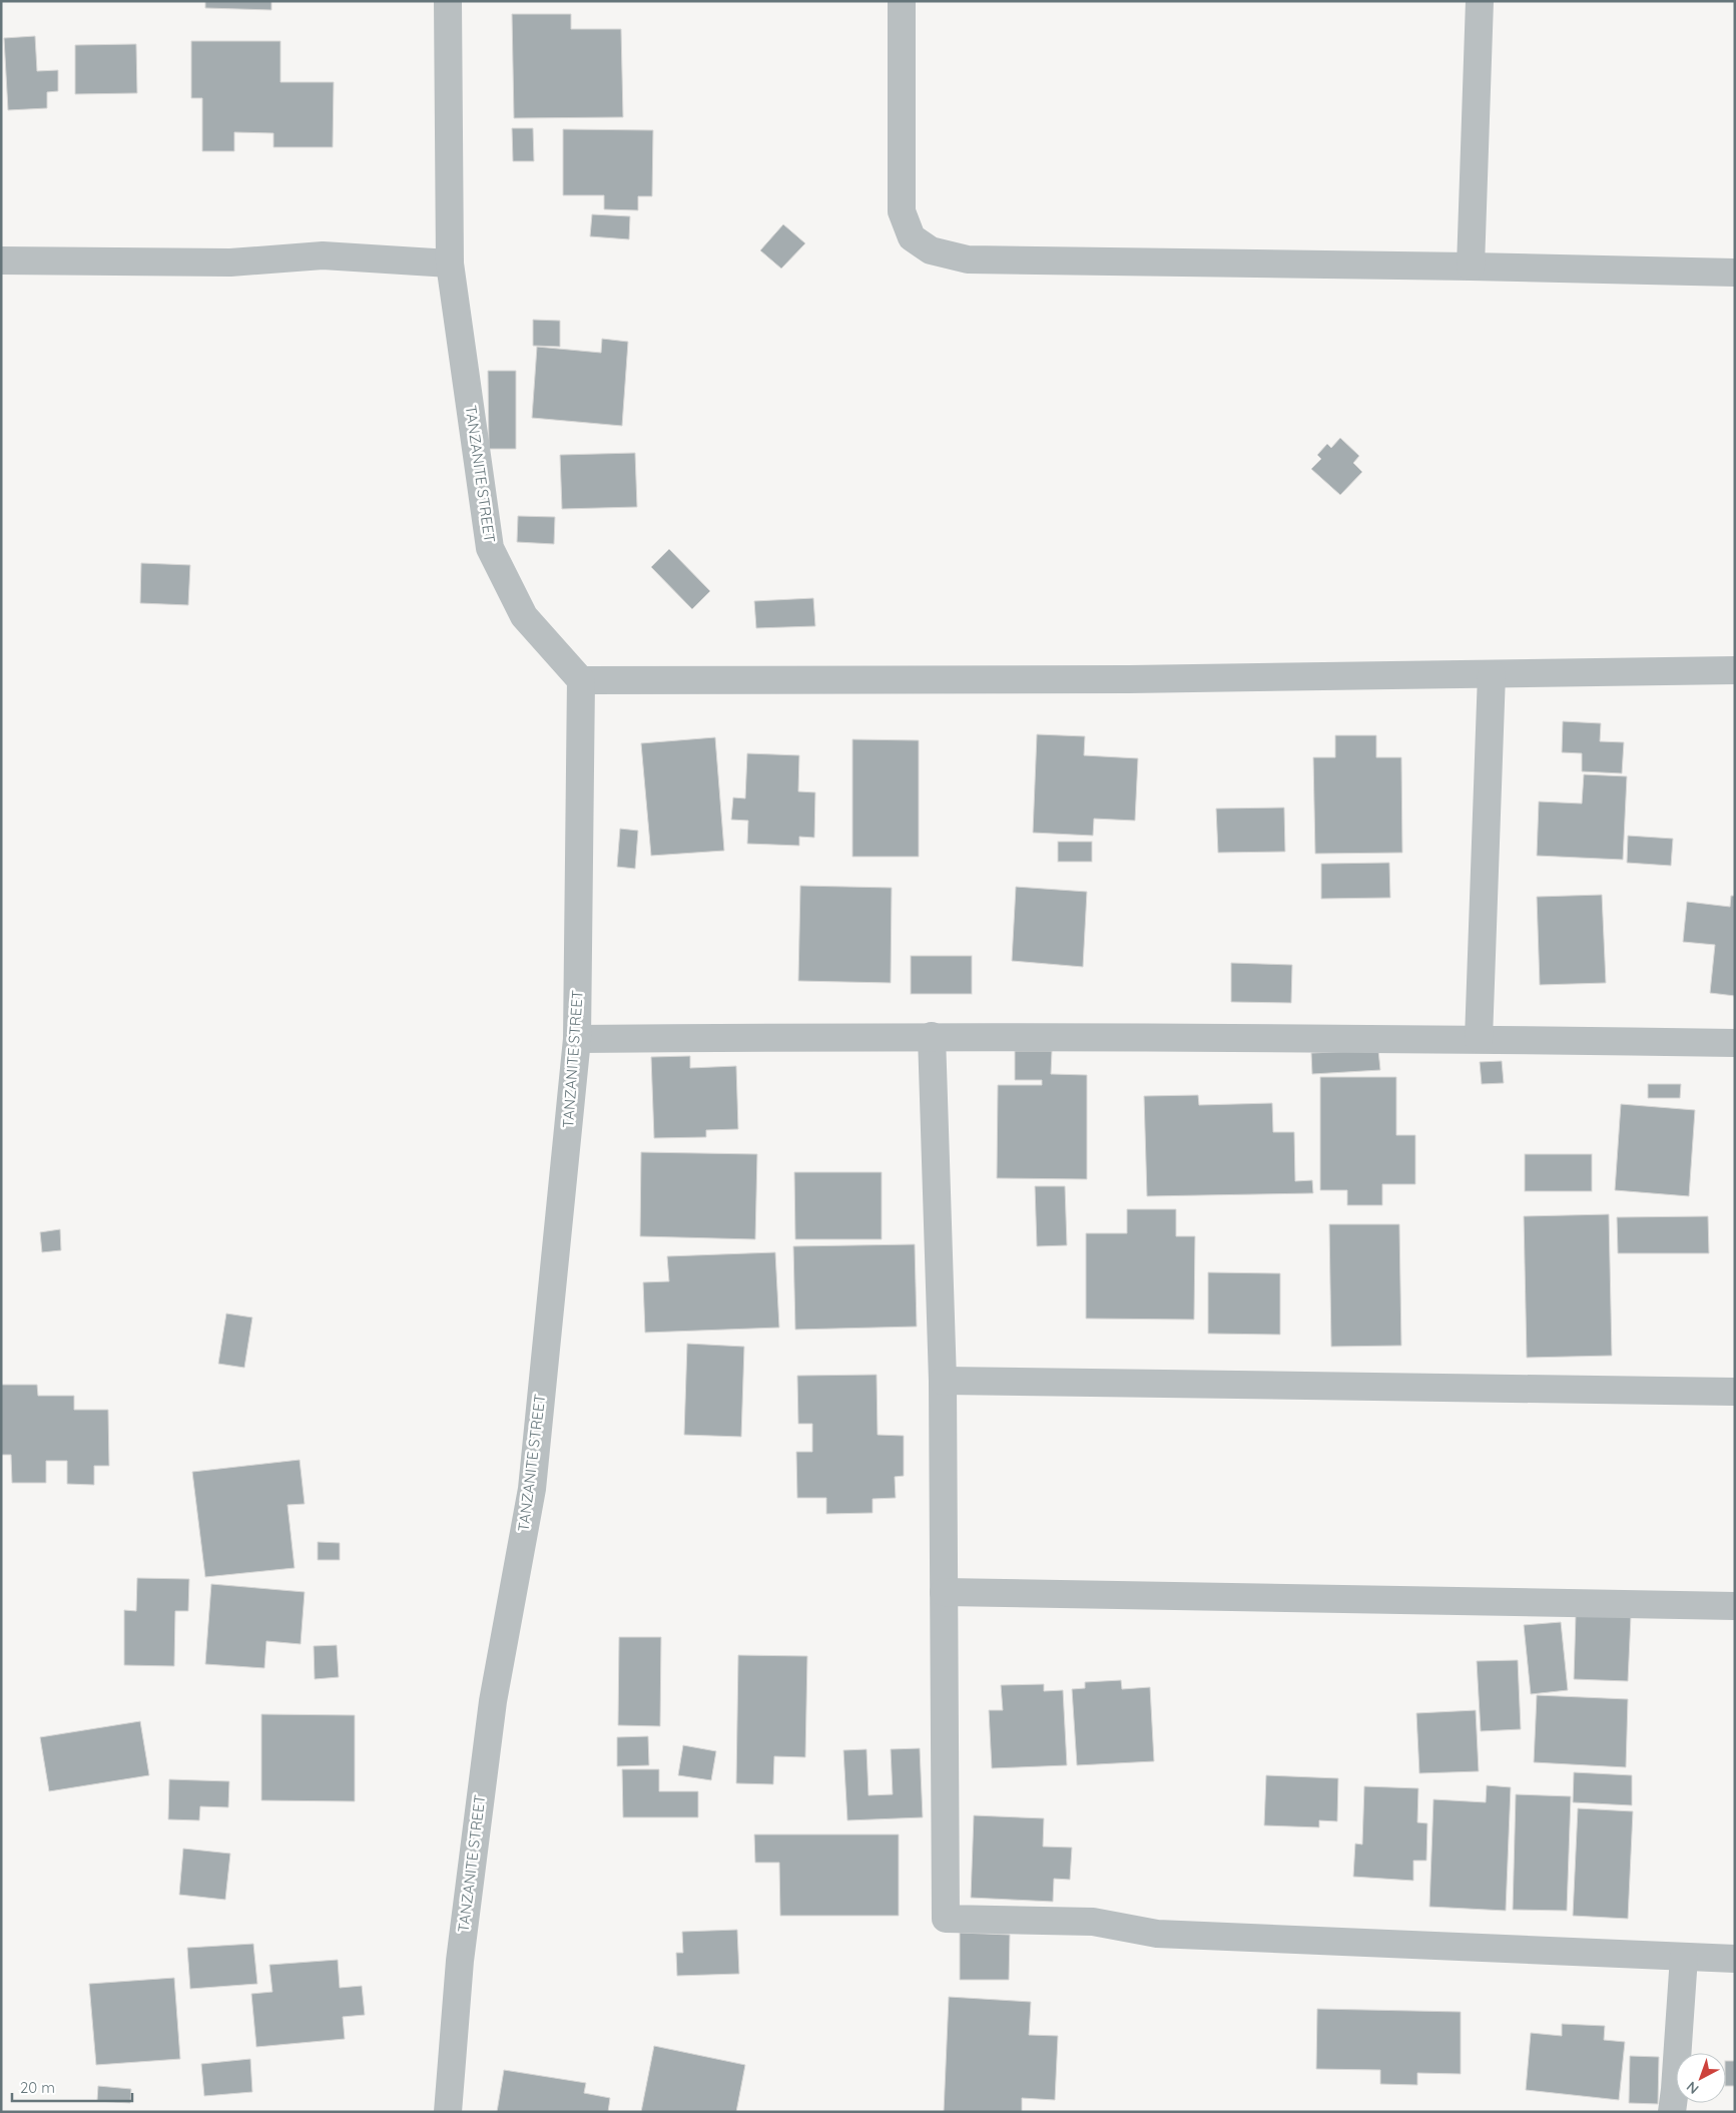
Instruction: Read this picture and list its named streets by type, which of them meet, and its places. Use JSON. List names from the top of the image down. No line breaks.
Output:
{"streets":{"street":["TANZANITE STREET"]},"scale_bar":"20 m","north":"bottom left"}
